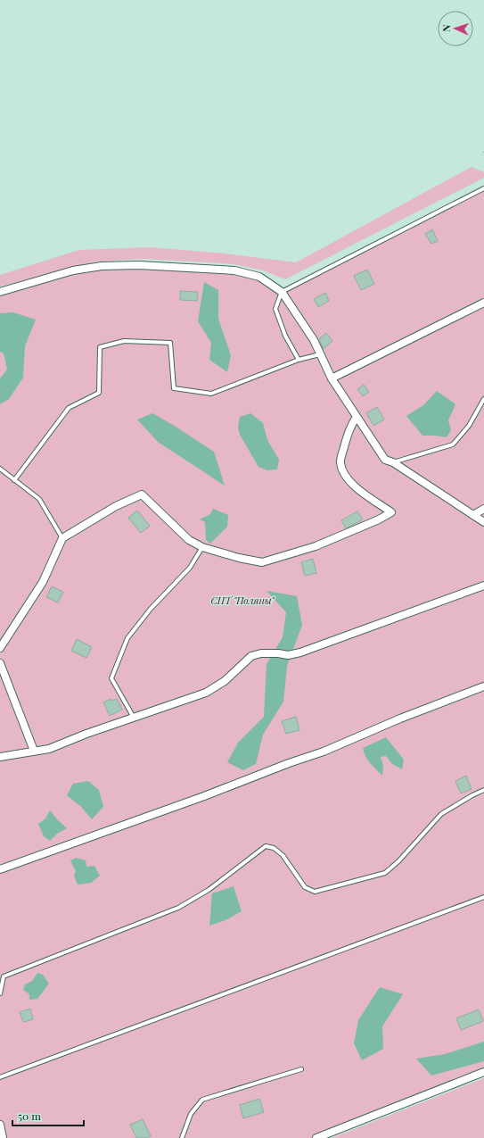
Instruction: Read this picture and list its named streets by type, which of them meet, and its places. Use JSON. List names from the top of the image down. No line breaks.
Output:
{"parks":["СНТ \"Поляны\""],"scale_bar":"50 m","north":"left"}
